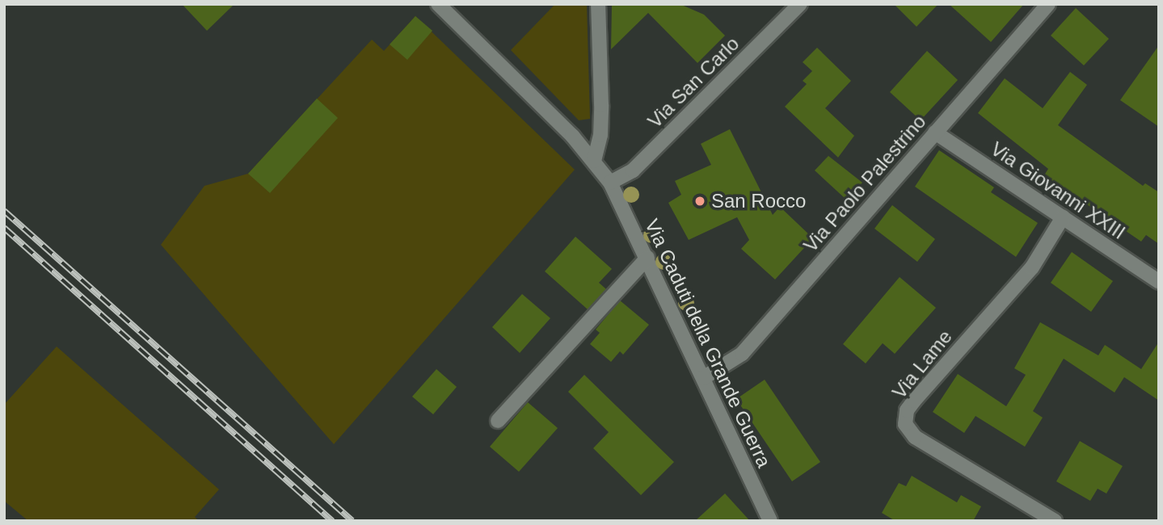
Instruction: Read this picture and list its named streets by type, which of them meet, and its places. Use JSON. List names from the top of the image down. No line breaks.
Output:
{"streets":{"street":["Via San Carlo","Via Paolo Palestrino","Via Giovanni XXIII","Via Caduti della Grande Guerra","Via Lame"]},"crossings":[["Via San Carlo","Via Caduti della Grande Guerra"],["Via Paolo Palestrino","Via Giovanni XXIII"],["Via Paolo Palestrino","Via Caduti della Grande Guerra"],["Via Giovanni XXIII","Via Lame"]],"places":["San Rocco"]}
